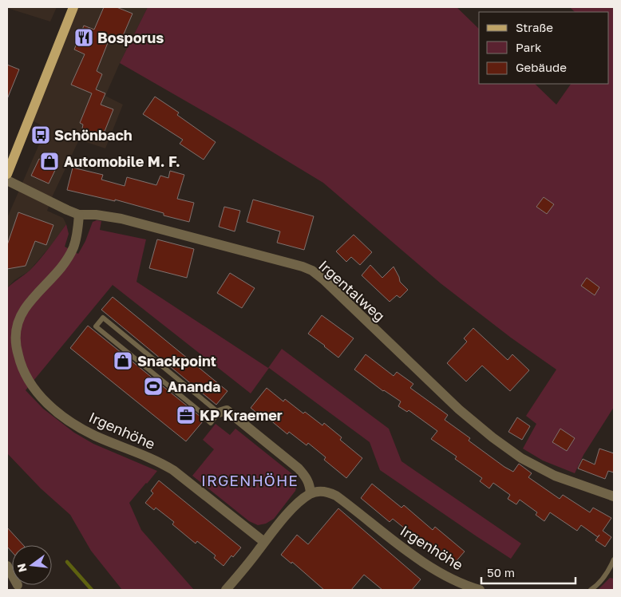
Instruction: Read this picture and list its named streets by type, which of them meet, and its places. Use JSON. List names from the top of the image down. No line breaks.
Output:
{"streets":{"street":["Irgentalweg","Irgenhöhe"]},"crossings":[["Irgentalweg","Irgenhöhe"]],"districts":["IRGENHÖHE"],"places":{"restaurant":["Bosporus"],"bus stop":["Schönbach"],"shop":["Automobile M. F.","Snackpoint"],"sports":["Ananda"],"office":["KP Kraemer"]},"legend":["Straße","Park","Gebäude"],"scale_bar":"50 m","north":"left"}
